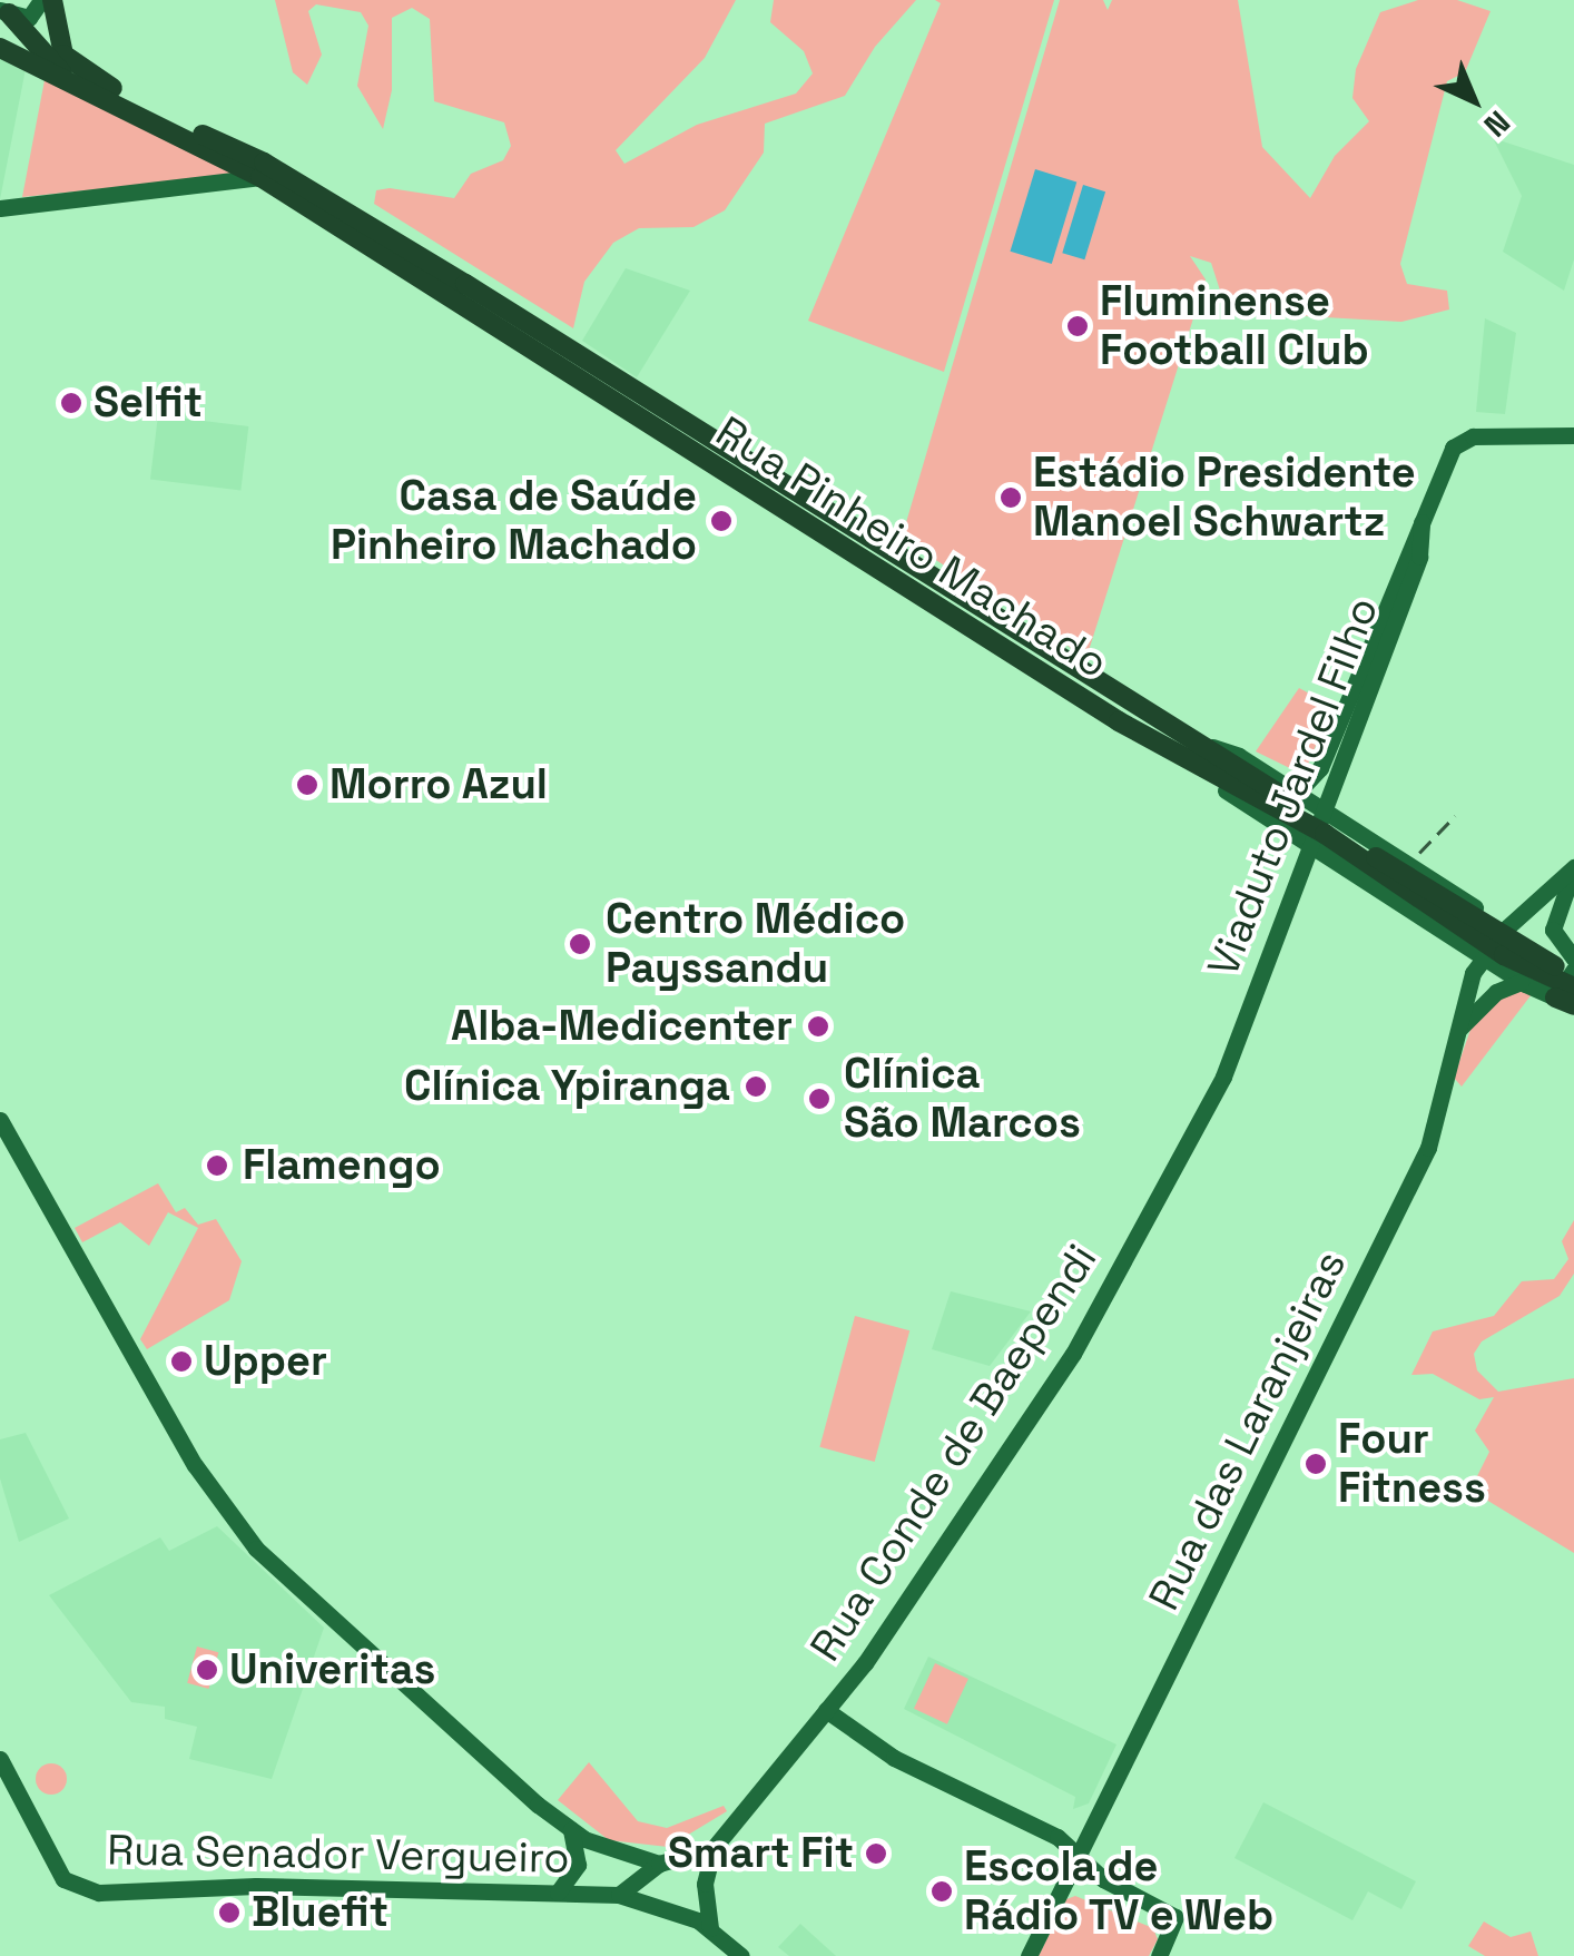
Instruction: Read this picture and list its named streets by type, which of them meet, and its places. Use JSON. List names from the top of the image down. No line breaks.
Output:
{"streets":{"main road":["Rua Pinheiro Machado"],"street":["Viaduto Jardel Filho","Rua das Laranjeiras","Rua Conde de Baependi","Rua Senador Vergueiro"]},"crossings":[["Rua Pinheiro Machado","Rua das Laranjeiras"],["Viaduto Jardel Filho","Rua Conde de Baependi"]],"places":["Fluminense Football Club","Selfit","Estádio Presidente Manoel Schwartz","Casa de Saúde Pinheiro Machado","Morro Azul","Centro Médico Payssandu","Alba-Medicenter","Clínica Ypiranga","Clínica São Marcos","Flamengo","Upper","Four Fitness","Univeritas","Smart Fit","Escola de Rádio TV e Web","Bluefit"],"north":"bottom right"}
